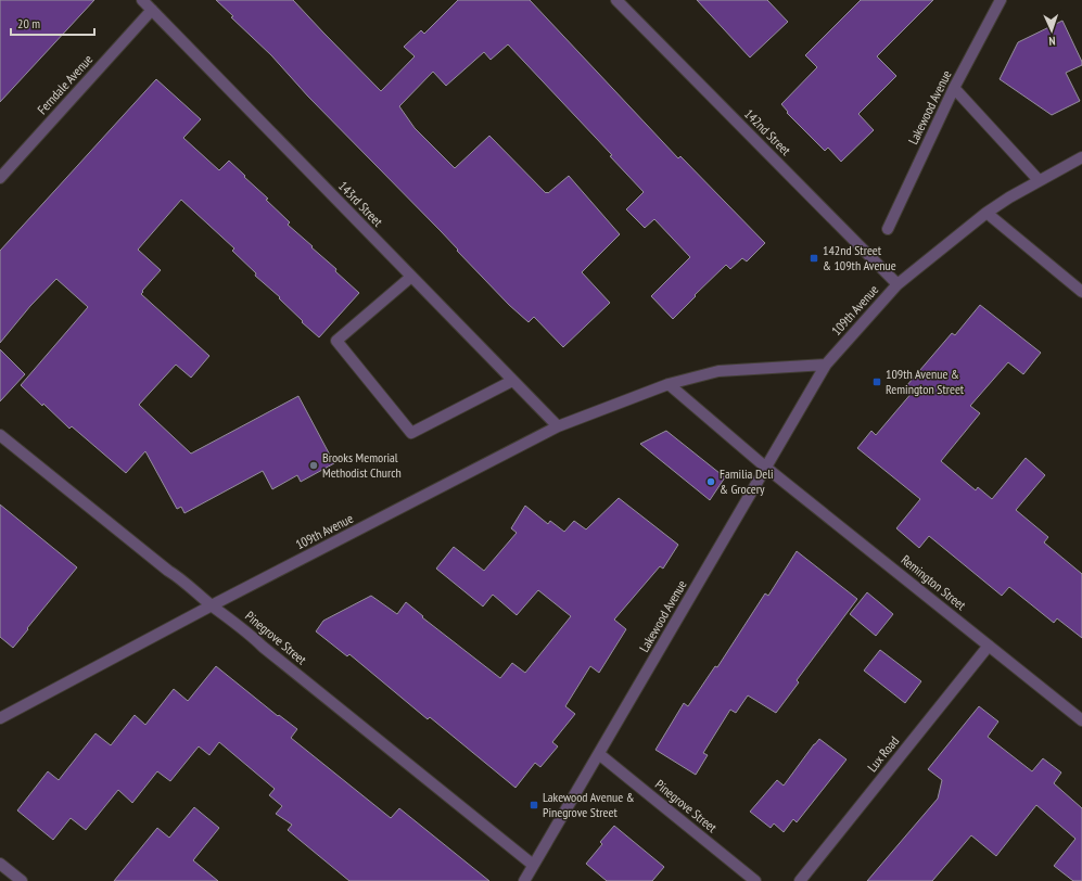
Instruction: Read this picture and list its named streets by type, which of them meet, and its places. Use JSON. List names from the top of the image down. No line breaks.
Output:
{"streets":{"street":["Ferndale Avenue","Lakewood Avenue","142nd Street","143rd Street","109th Avenue","Remington Street","Pinegrove Street","Lux Road"]},"crossings":[["Ferndale Avenue","143rd Street"],["Lakewood Avenue","109th Avenue"],["Lakewood Avenue","Remington Street"],["Lakewood Avenue","Pinegrove Street"],["142nd Street","109th Avenue"],["143rd Street","109th Avenue"],["109th Avenue","Pinegrove Street"],["Remington Street","Lux Road"]],"places":{"transit":["142nd Street & 109th Avenue","109th Avenue & Remington Street","Lakewood Avenue & Pinegrove Street"],"other":["Brooks Memorial Methodist Church","Familia Deli & Grocery"]},"scale_bar":"20 m","north":"bottom"}
